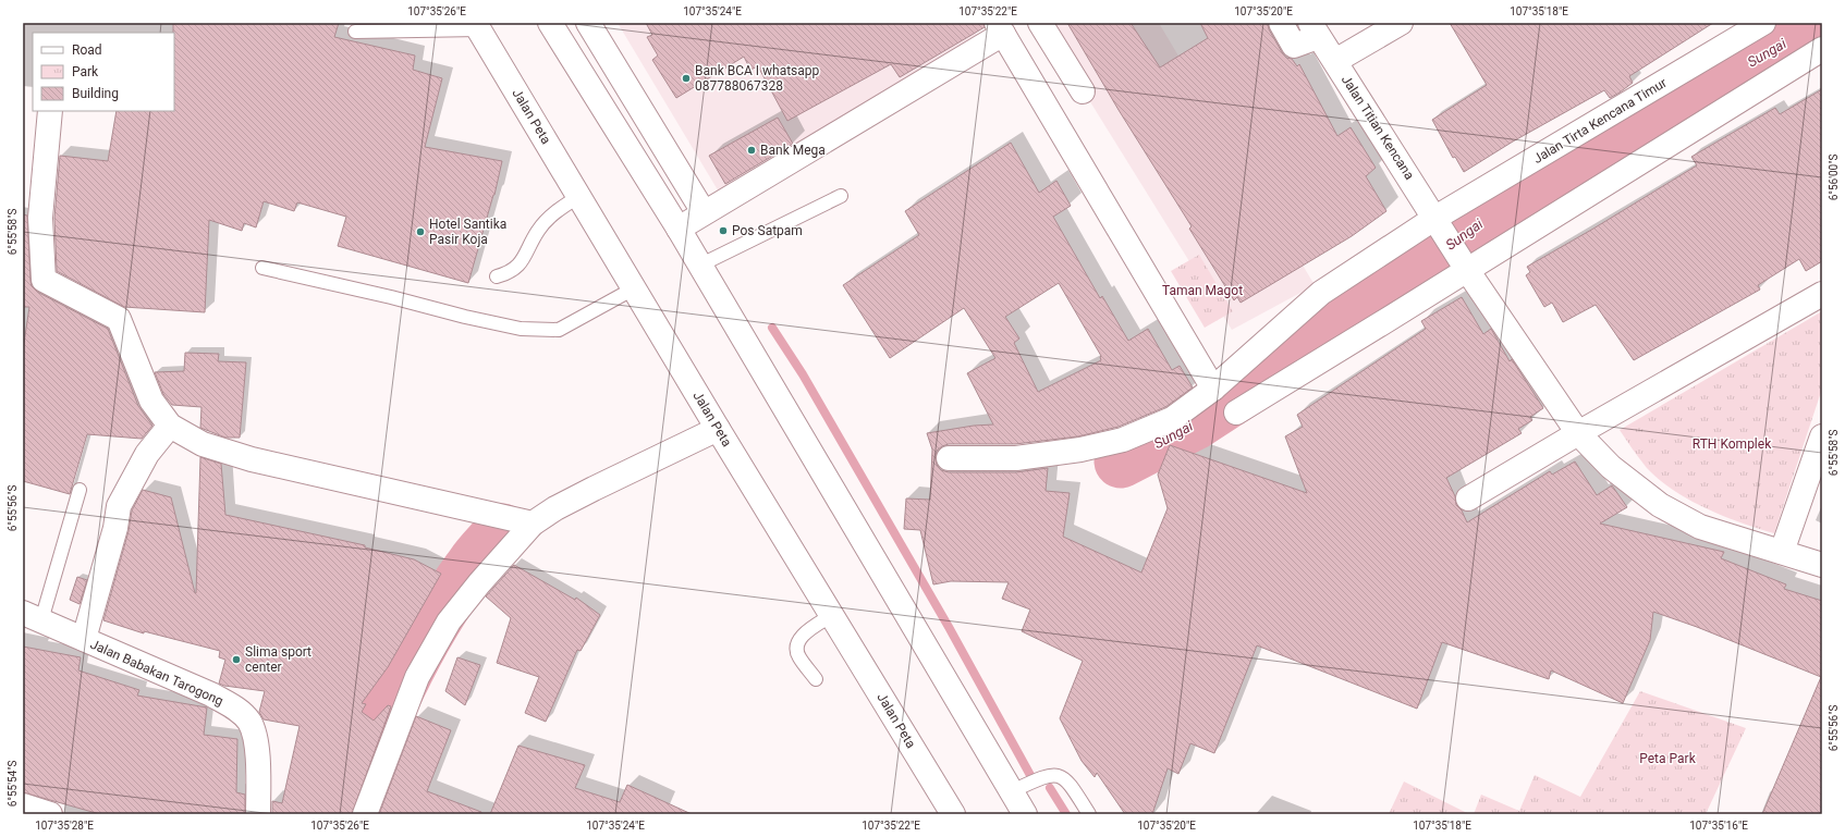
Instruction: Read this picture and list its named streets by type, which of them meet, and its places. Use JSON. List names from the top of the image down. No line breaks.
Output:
{"streets":{"street":["Jalan Peta","Jalan Tirta Kencana Timur","Jalan Titian Kencana","Jalan Babakan Tarogong"]},"crossings":[["Jalan Tirta Kencana Timur","Jalan Titian Kencana"]],"water":["Sungai"],"parks":["Taman Magot","RTH Komplek","Peta Park"],"places":["Bank BCA I whatsapp 087788067328","Bank Mega","Pos Satpam","Hotel Santika Pasir Koja","Slima sport center"],"legend":["Road","Park","Building"],"coordinates":["107°35'26\"E","107°35'24\"E","107°35'22\"E","107°35'20\"E","107°35'18\"E","6°56'00\"S","6°55'58\"S","6°55'56\"S","6°55'54\"S","107°35'28\"E","107°35'16\"E"]}
